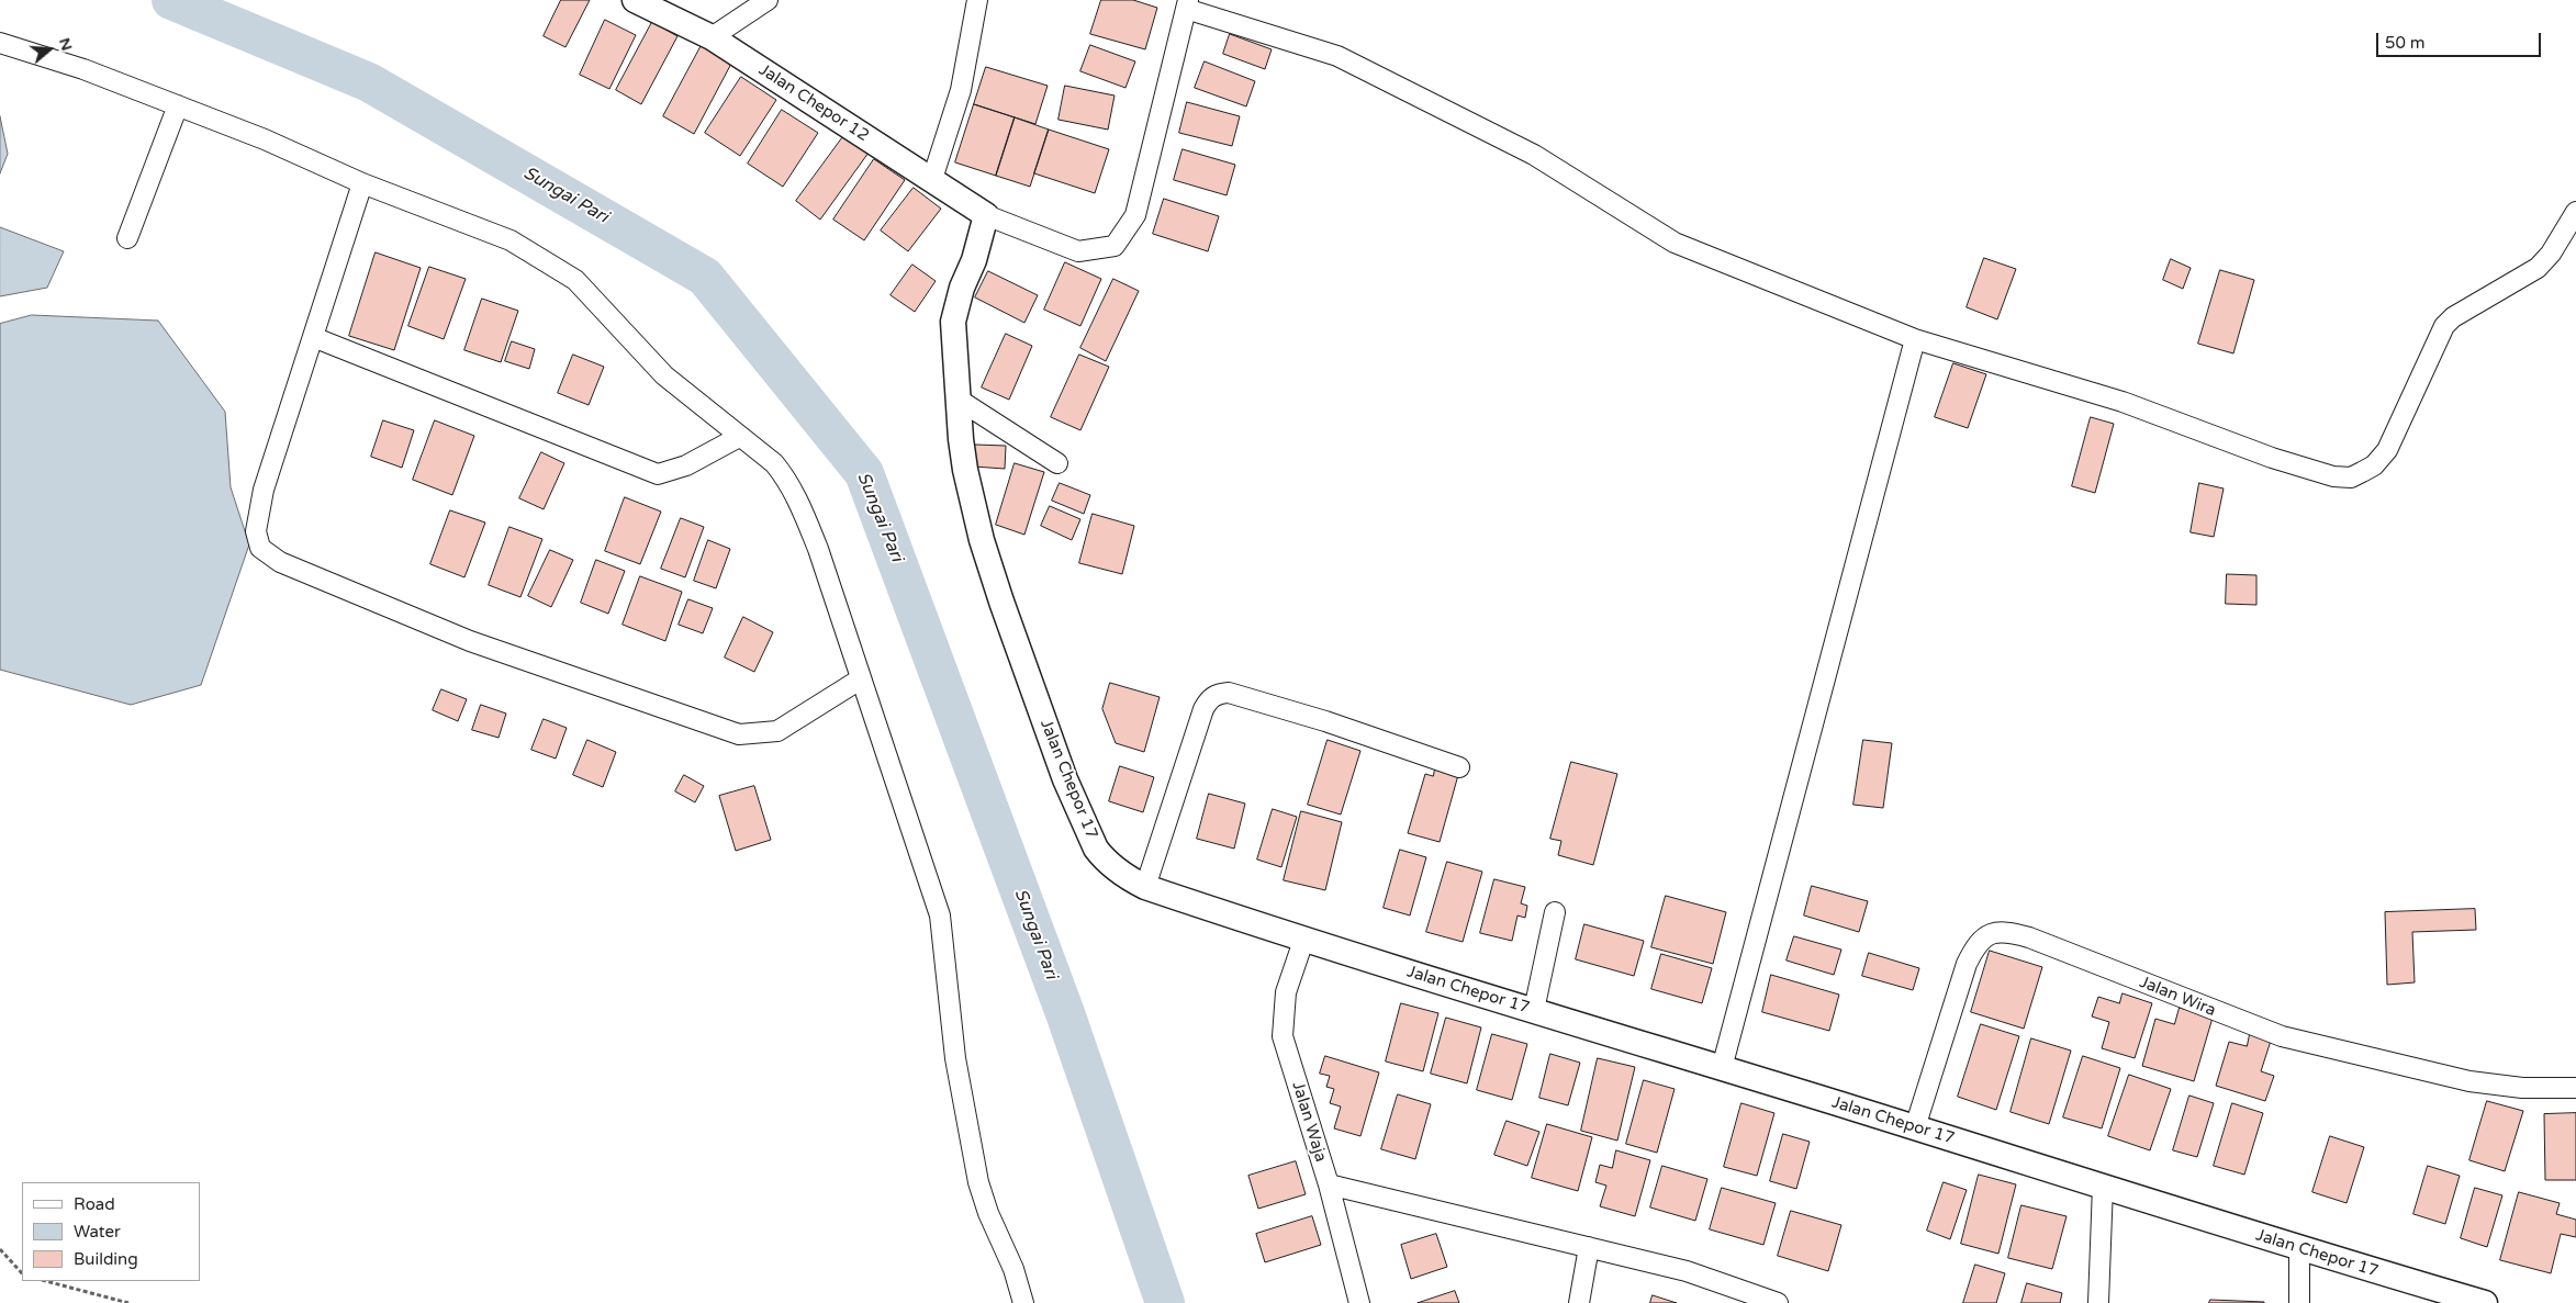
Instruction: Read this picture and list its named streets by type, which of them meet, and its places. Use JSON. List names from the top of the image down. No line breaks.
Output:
{"streets":{"street":["Jalan Chepor 12","Jalan Chepor 17","Jalan Wira","Jalan Waja"]},"crossings":[["Jalan Chepor 12","Jalan Chepor 17"],["Jalan Chepor 17","Jalan Wira"],["Jalan Chepor 17","Jalan Waja"]],"water":["Sungai Pari"],"legend":["Road","Water","Building"],"scale_bar":"50 m","north":"right"}
